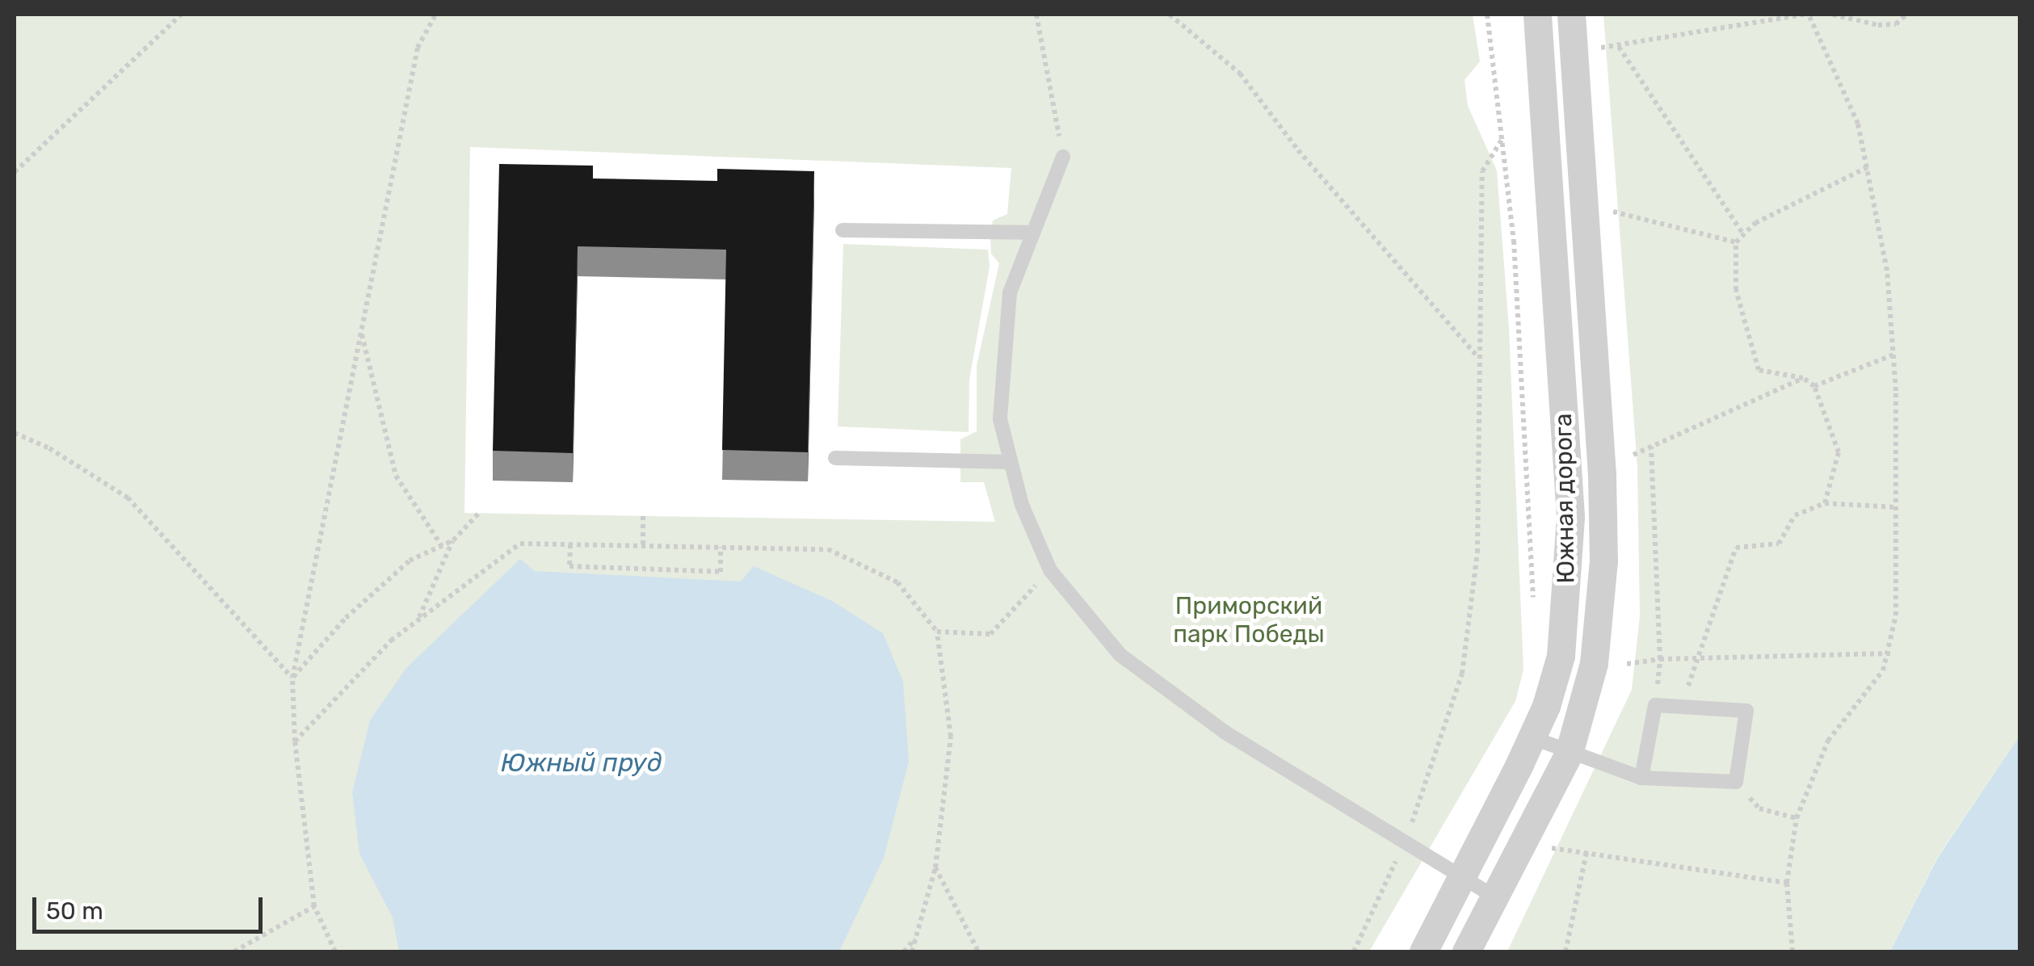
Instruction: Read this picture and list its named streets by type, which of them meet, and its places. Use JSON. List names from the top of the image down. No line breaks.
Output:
{"streets":{"street":["Южная дорога"]},"water":["Южный пруд"],"parks":["Приморский парк Победы"],"scale_bar":"50 m"}
